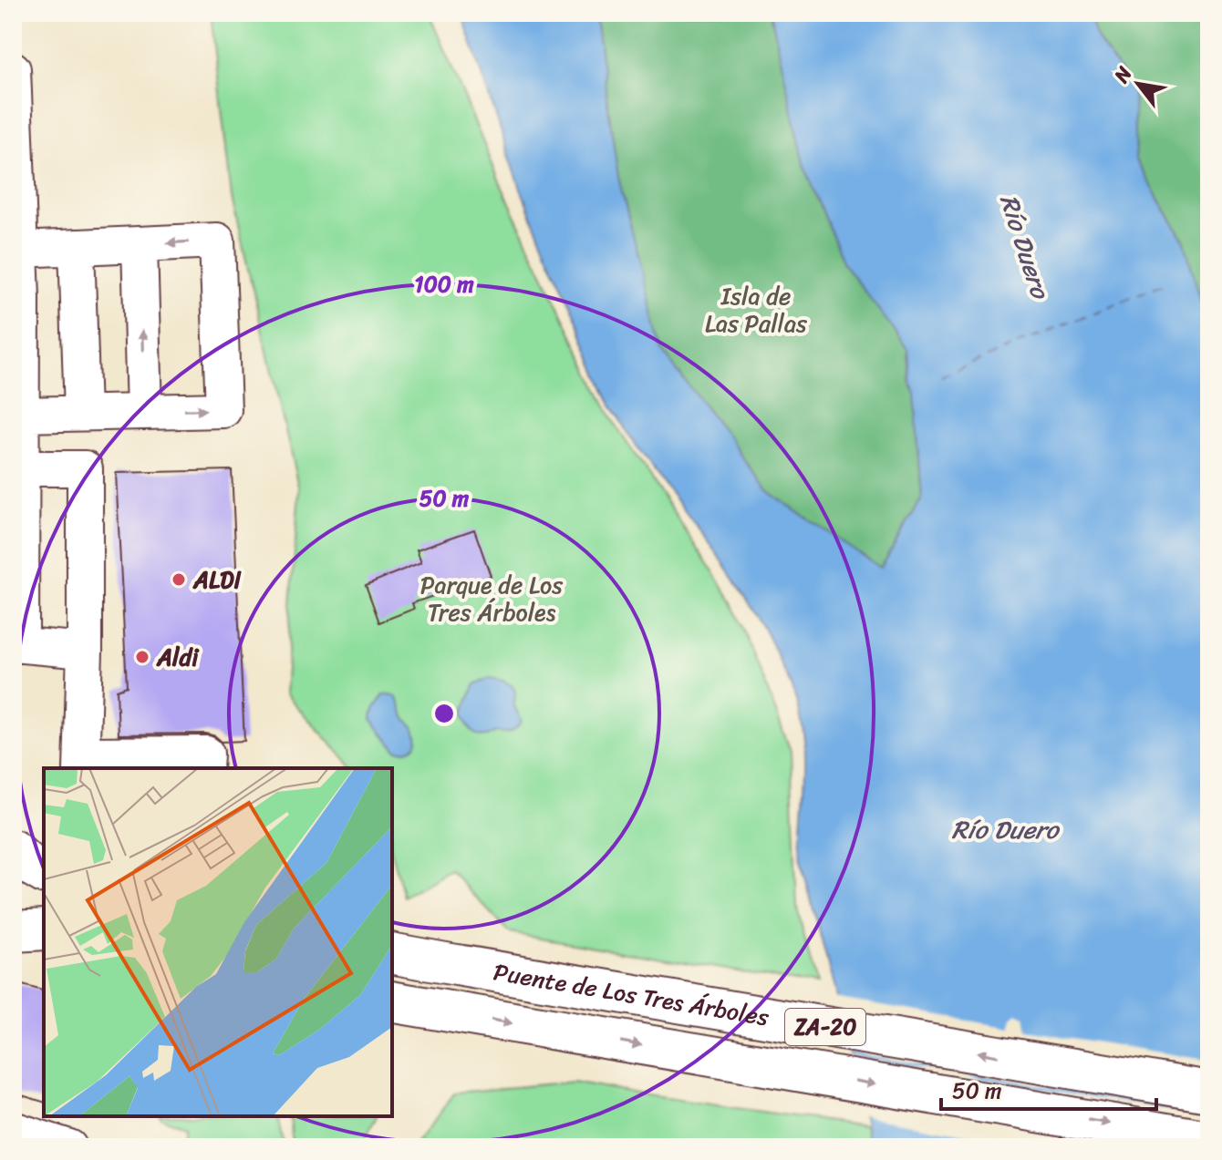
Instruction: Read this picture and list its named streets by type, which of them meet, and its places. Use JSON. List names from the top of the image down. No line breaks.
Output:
{"streets":{"highway":["Puente de Los Tres Árboles","ZA-20"]},"water":["Río Duero"],"parks":["Isla de Las Pallas","Parque de Los Tres Árboles"],"places":["ALDI","Aldi"],"scale_bar":"50 m","north":"top left","rings":["100 m","50 m"]}
